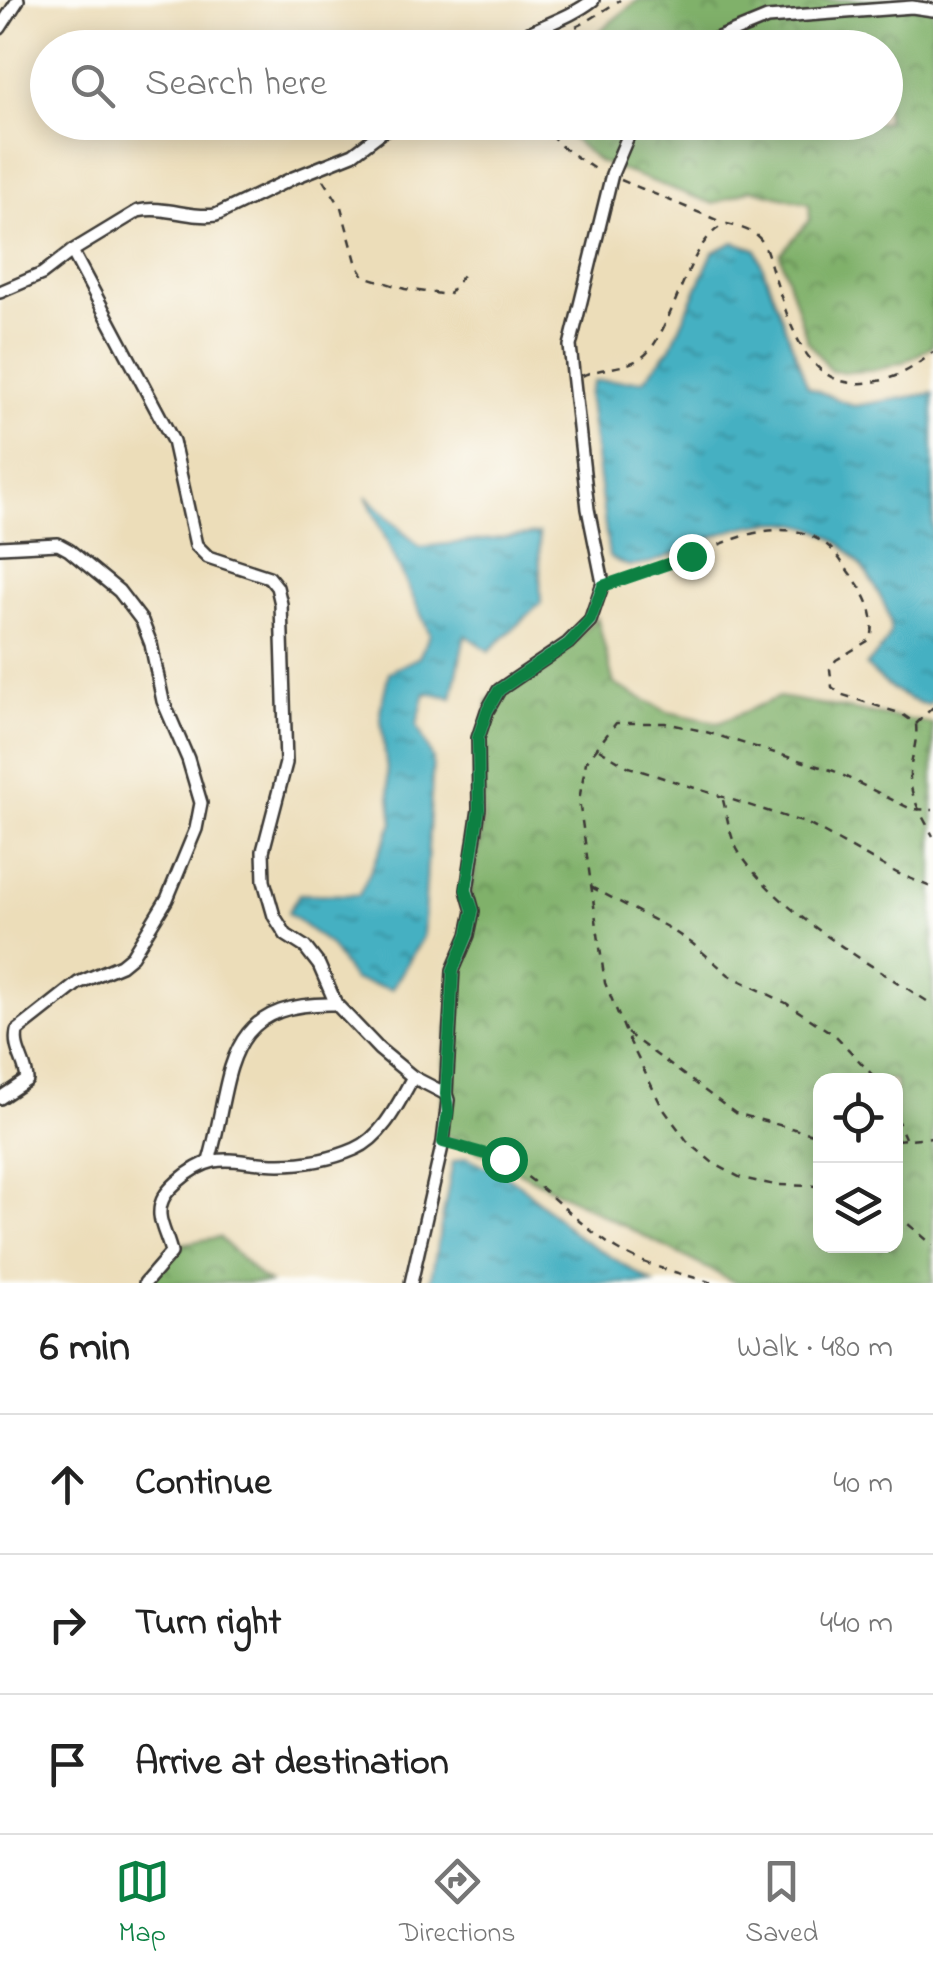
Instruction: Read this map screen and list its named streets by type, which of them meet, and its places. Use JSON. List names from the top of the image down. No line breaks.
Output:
{"page":{"search":"Search here","heading":["6 min","Walk · 480 m"],"list":[["Continue","40 m"],["Turn right","440 m"],"Arrive at destination"],"nav":["Map","Directions","Saved"]}}
